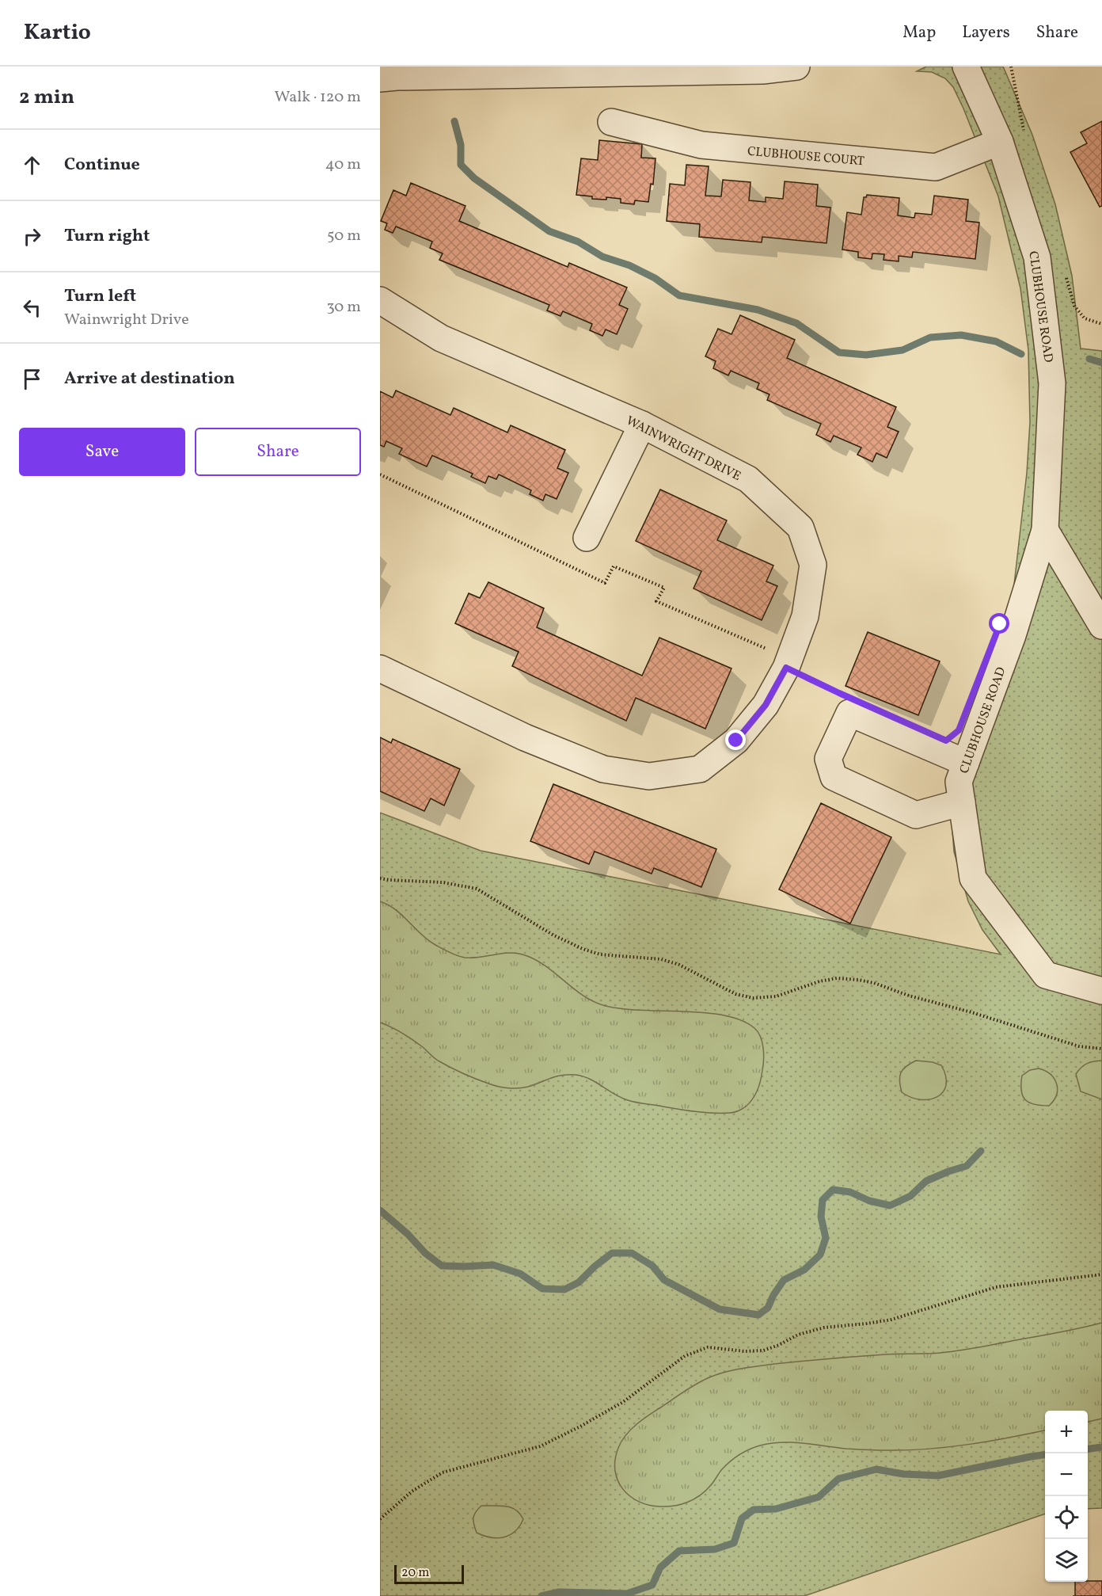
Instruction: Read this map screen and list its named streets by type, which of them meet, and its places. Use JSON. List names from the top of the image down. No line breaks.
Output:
{"streets":{"street":["CLUBHOUSE COURT","CLUBHOUSE ROAD","WAINWRIGHT DRIVE"]},"crossings":[["CLUBHOUSE COURT","CLUBHOUSE ROAD"]],"scale_bar":"20 m","page":{"header":"Kartio","nav":["Map","Layers","Share"],"heading":["2 min","Walk · 120 m"],"list":[["Continue","40 m"],["Turn right","50 m"],["Turn left","Wainwright Drive","30 m"],"Arrive at destination"],"buttons":["Save","Share"],"map_buttons":["+","−"],"scale":"20 m"}}
